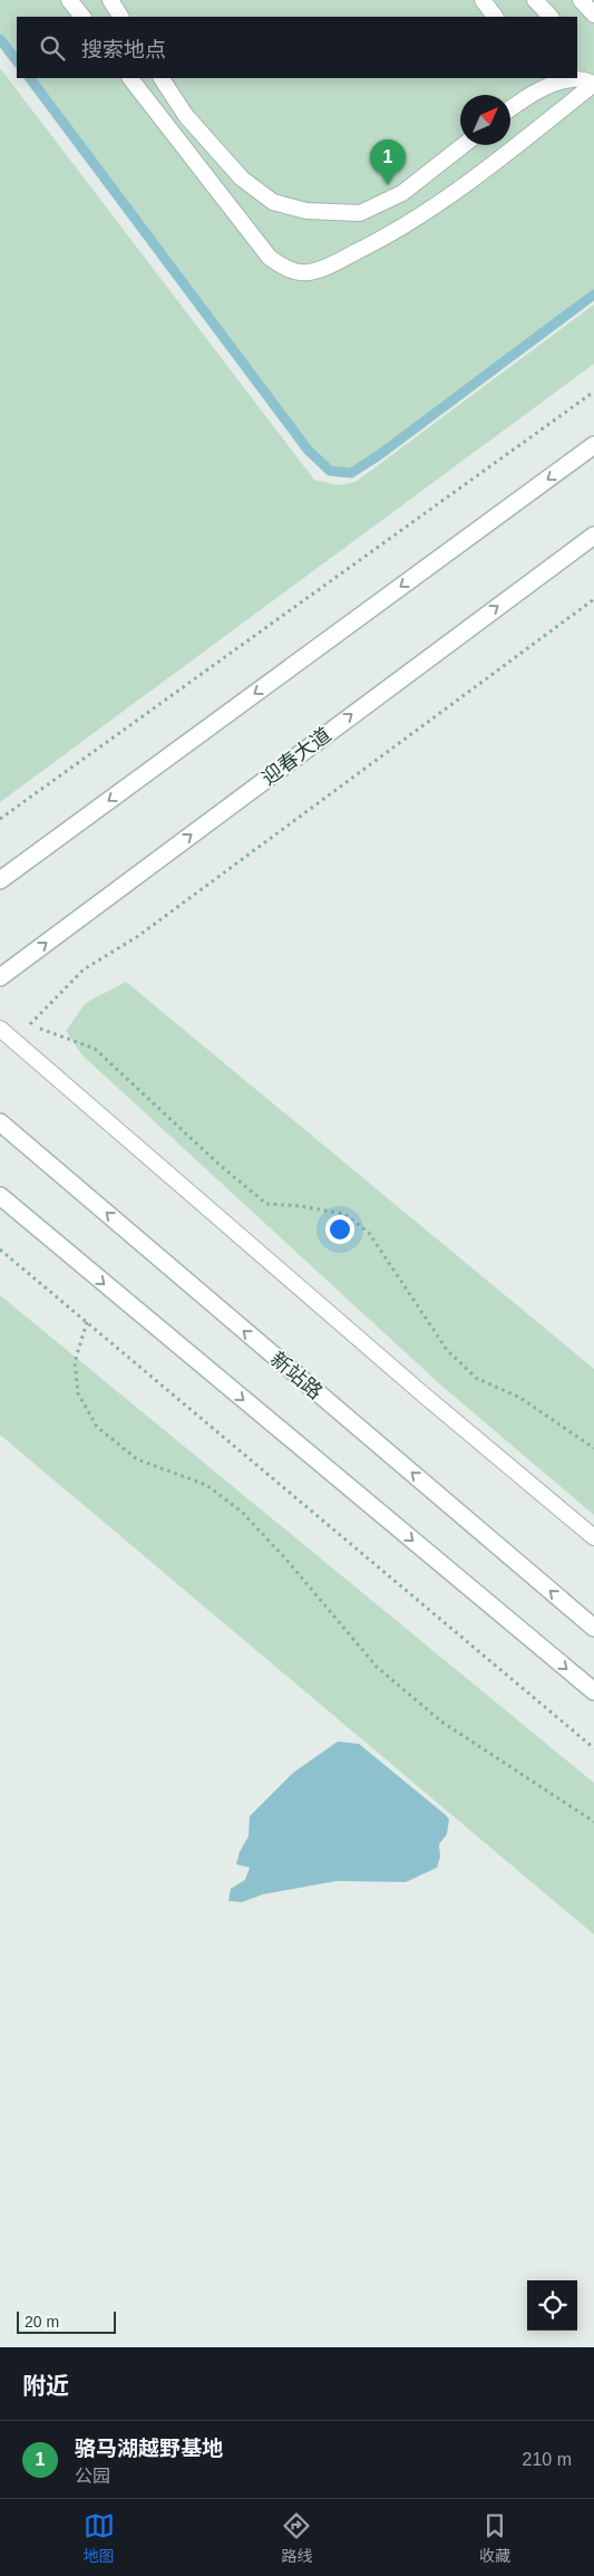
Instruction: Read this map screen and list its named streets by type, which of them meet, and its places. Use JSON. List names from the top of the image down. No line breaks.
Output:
{"streets":{"street":["迎春大道","新站路"]},"scale_bar":"20 m","north":"top right","page":{"search":"搜索地点","pins":"1","scale":"20 m","heading":"附近","list":[{"mark":"1","name":"骆马湖越野基地","note":"公园","value":"210 m"}],"nav":["地图","路线","收藏"]}}
